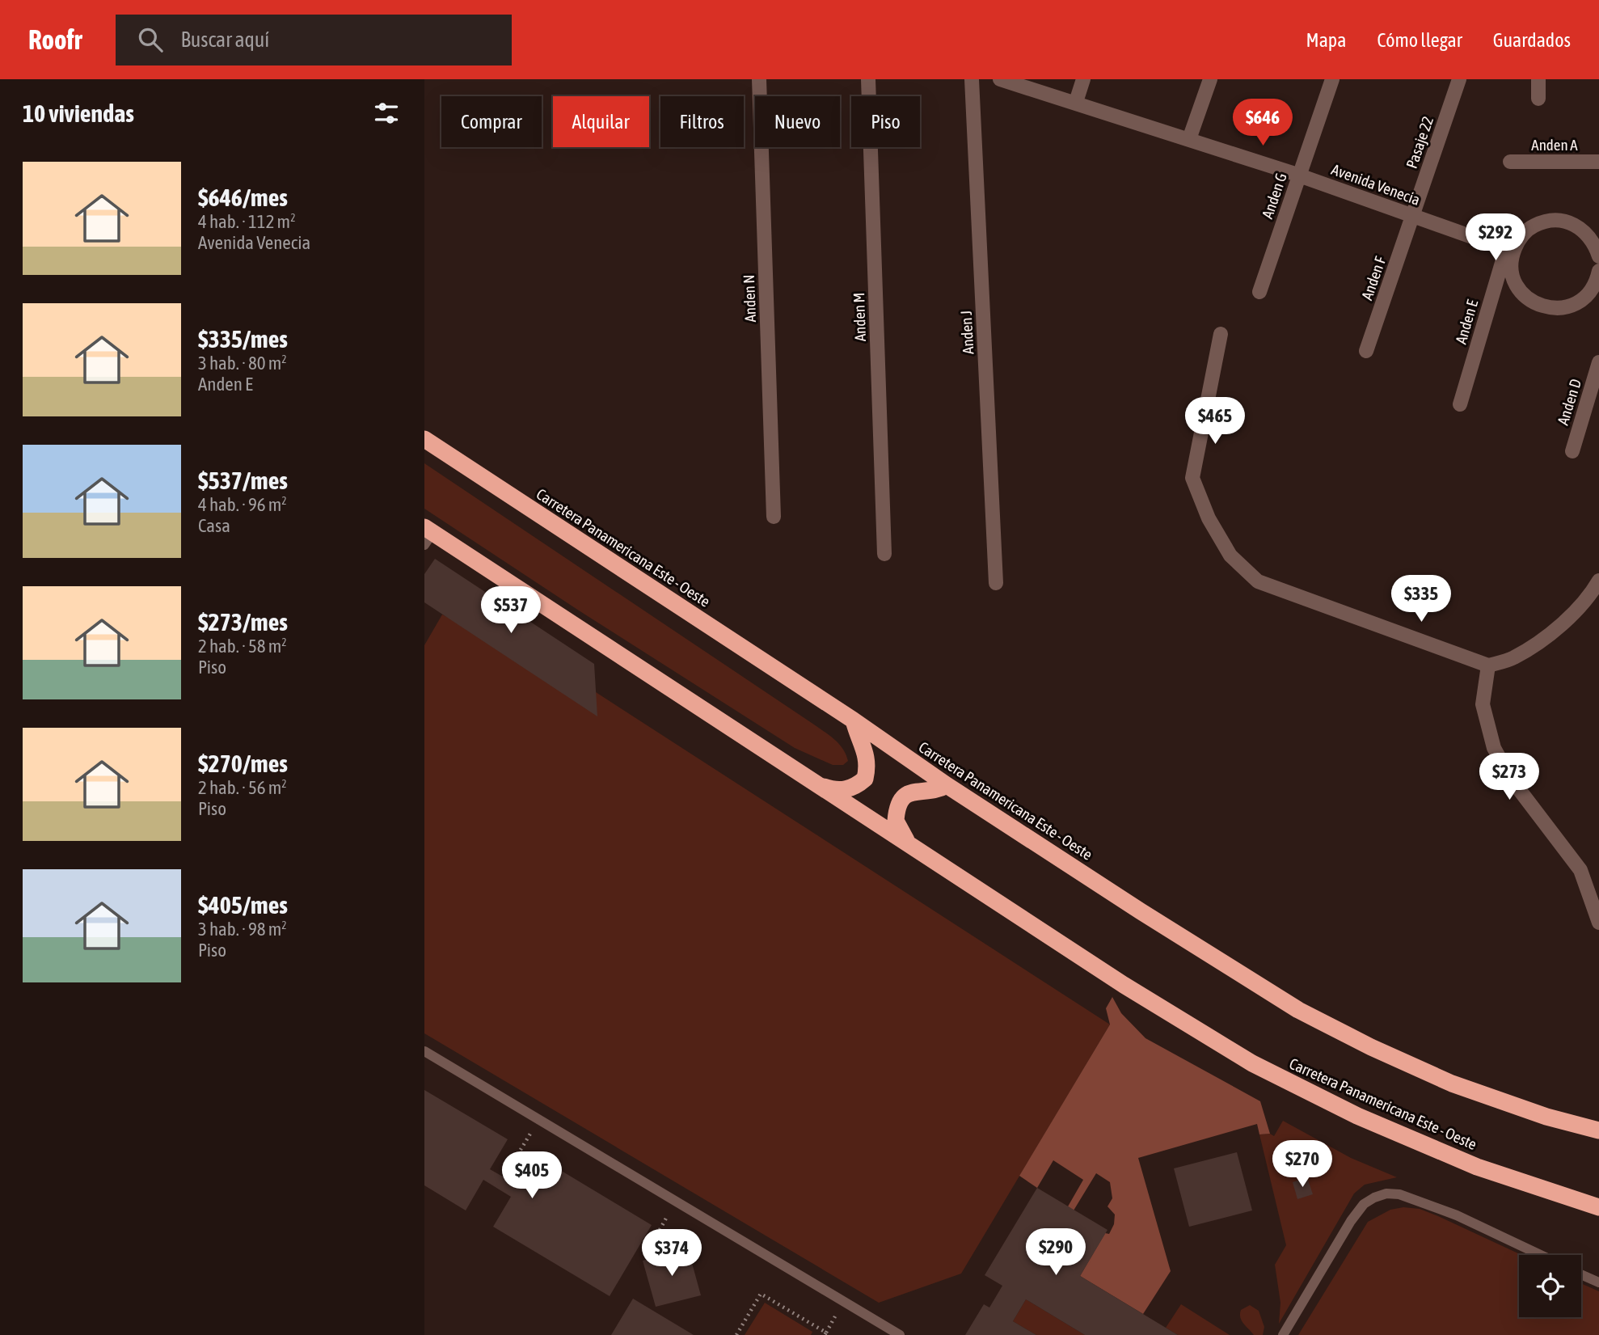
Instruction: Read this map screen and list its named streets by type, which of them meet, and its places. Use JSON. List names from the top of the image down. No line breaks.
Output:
{"streets":{"highway":["Carretera Panamericana Este - Oeste"],"street":["Pasaje 22","Anden A","Avenida Venecia","Anden G","Anden F","Anden N","Anden M","Anden E","Anden J","Anden D"]},"crossings":[["Pasaje 22","Avenida Venecia"],["Pasaje 22","Anden F"],["Avenida Venecia","Anden G"],["Avenida Venecia","Anden F"],["Avenida Venecia","Anden E"]],"page":{"header":"Roofr","search":"Buscar aquí","nav":["Mapa","Cómo llegar","Guardados"],"heading":"10 viviendas","chip":["Comprar","Alquilar","Filtros","Nuevo","Piso"],"price":["$646","$292","$465","$335","$537","$273","$270","$405","$290","$374"],"list":[{"name":"$646/mes","note":"4 hab. · 112 m² · Avenida Venecia"},{"name":"$335/mes","note":"3 hab. · 80 m² · Anden E"},{"name":"$537/mes","note":"4 hab. · 96 m² · Casa"},{"name":"$273/mes","note":"2 hab. · 58 m² · Piso"},{"name":"$270/mes","note":"2 hab. · 56 m² · Piso"},{"name":"$405/mes","note":"3 hab. · 98 m² · Piso"}]}}
